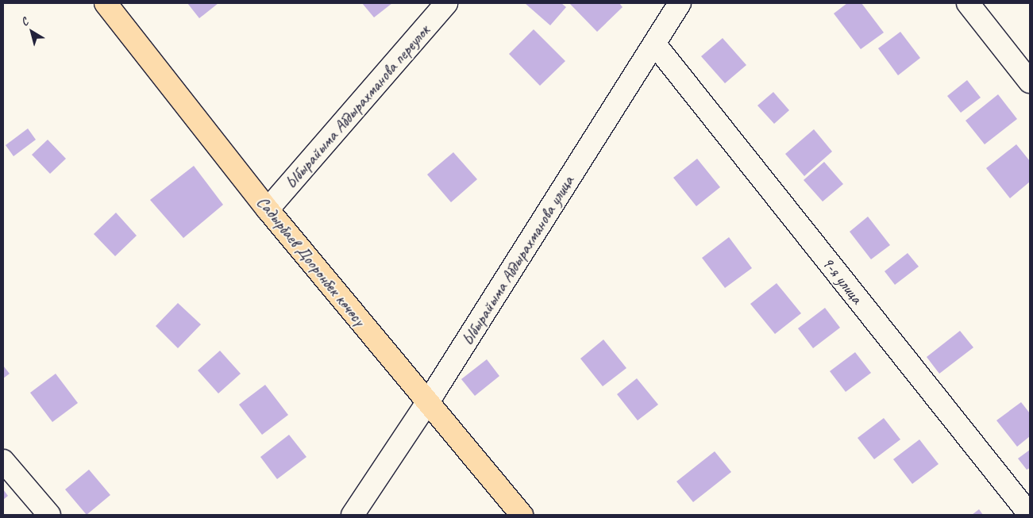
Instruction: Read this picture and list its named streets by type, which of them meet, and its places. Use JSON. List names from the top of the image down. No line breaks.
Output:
{"streets":{"main road":["Садырбаев Дооронбек көчөсү"],"street":["Ыбырайыма Абдырахманова переулок","Ыбырайыма Абдырахманова улица","9-я улица"]},"crossings":[["Ыбырайыма Абдырахманова переулок","Садырбаев Дооронбек көчөсү"],["Ыбырайыма Абдырахманова улица","Садырбаев Дооронбек көчөсү"],["Ыбырайыма Абдырахманова улица","9-я улица"]],"north":"top left"}
